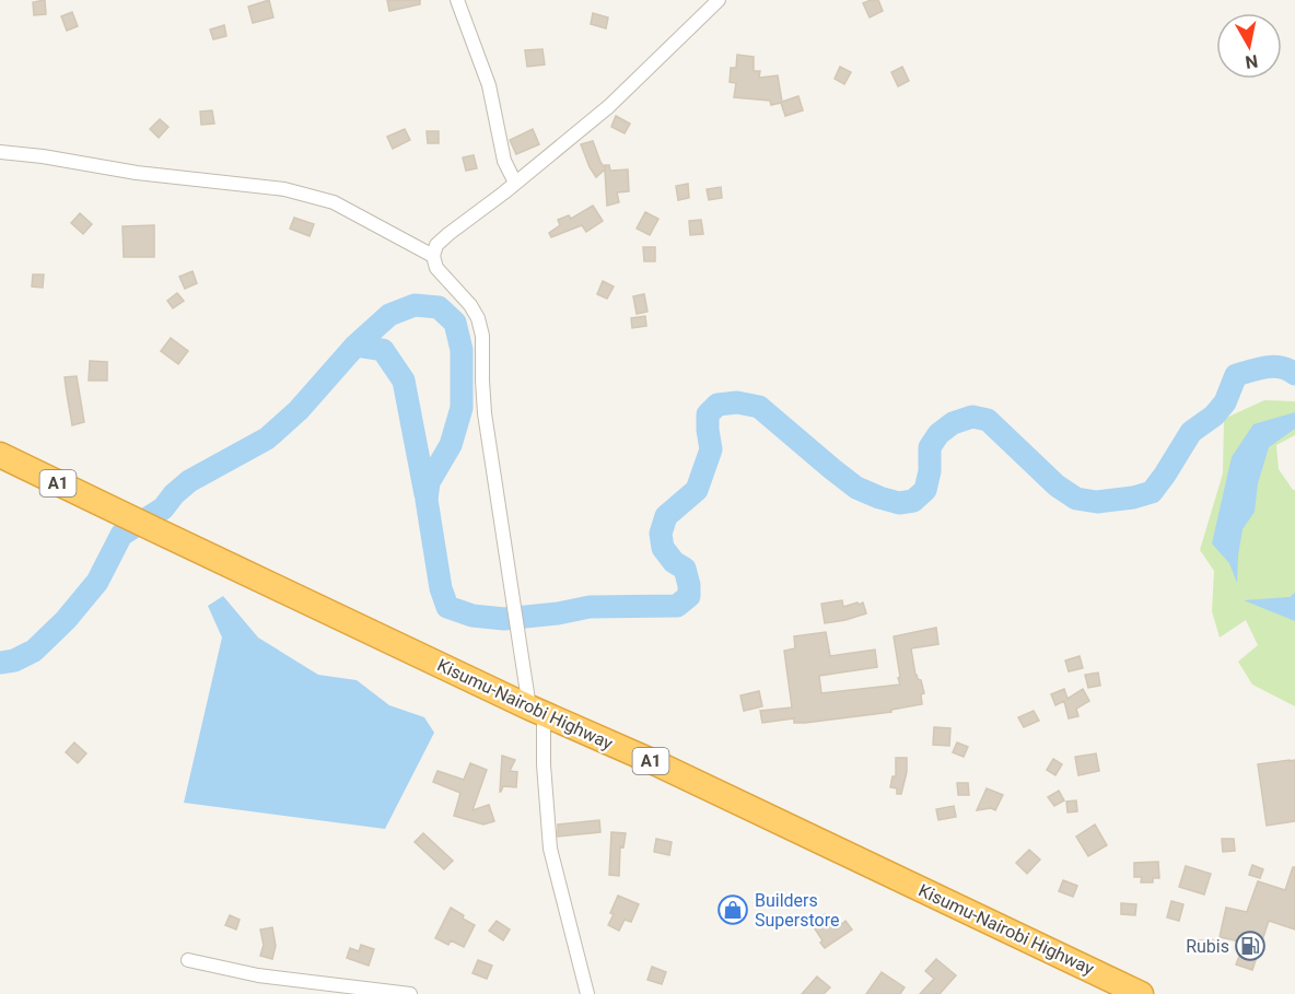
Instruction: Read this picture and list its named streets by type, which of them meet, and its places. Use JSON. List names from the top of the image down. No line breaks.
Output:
{"streets":{"highway":["A1","Kisumu-Nairobi Highway"]},"places":{"shop":["Builders Superstore"],"fuel station":["Rubis"]},"north":"bottom"}
